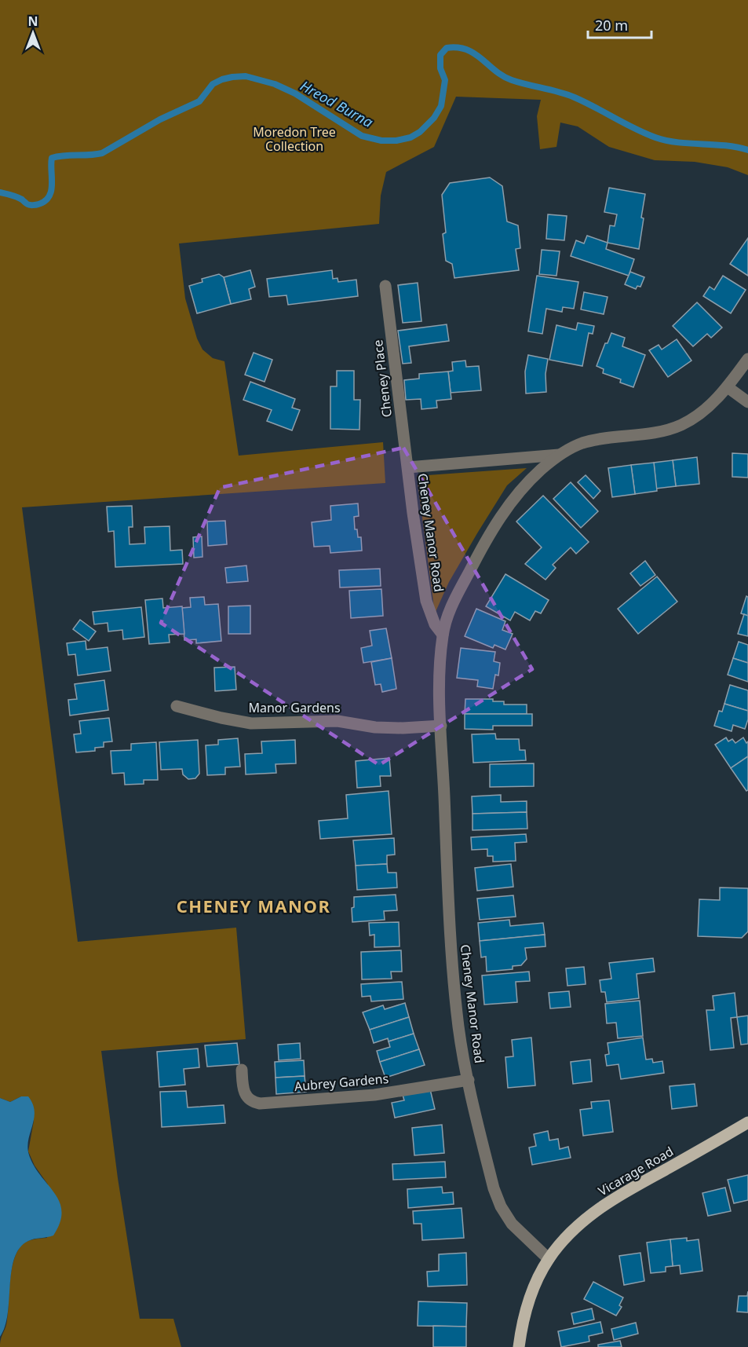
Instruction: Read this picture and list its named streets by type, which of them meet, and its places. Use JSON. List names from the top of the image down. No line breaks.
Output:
{"streets":{"main road":["Vicarage Road"],"street":["Cheney Place","Cheney Manor Road","Manor Gardens","Aubrey Gardens"]},"crossings":[["Cheney Place","Cheney Manor Road"],["Cheney Manor Road","Manor Gardens"],["Cheney Manor Road","Aubrey Gardens"],["Cheney Manor Road","Vicarage Road"]],"districts":["CHENEY MANOR"],"water":["Hreod Burna"],"parks":["Moredon Tree Collection"],"scale_bar":"20 m","north":"top"}
